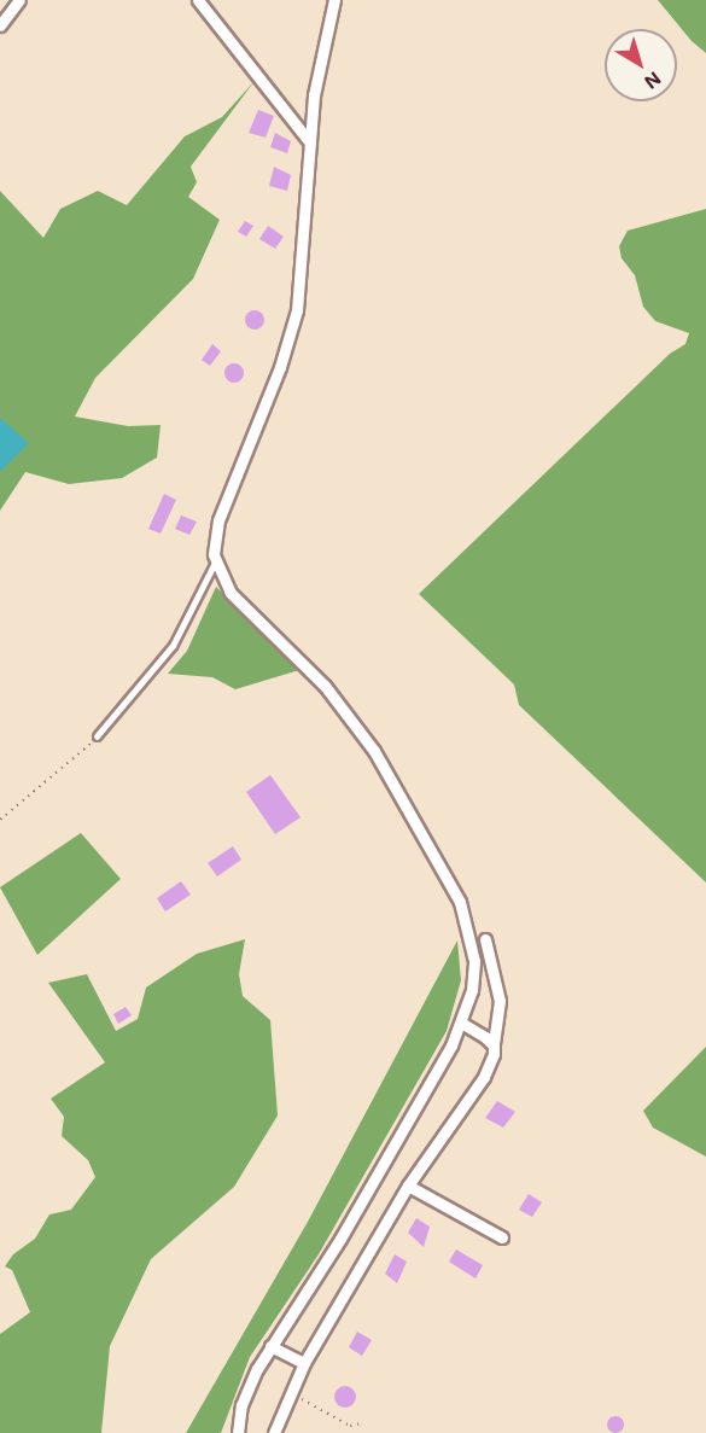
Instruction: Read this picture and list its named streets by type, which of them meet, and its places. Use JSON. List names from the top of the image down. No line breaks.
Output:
{"north":"bottom right"}
